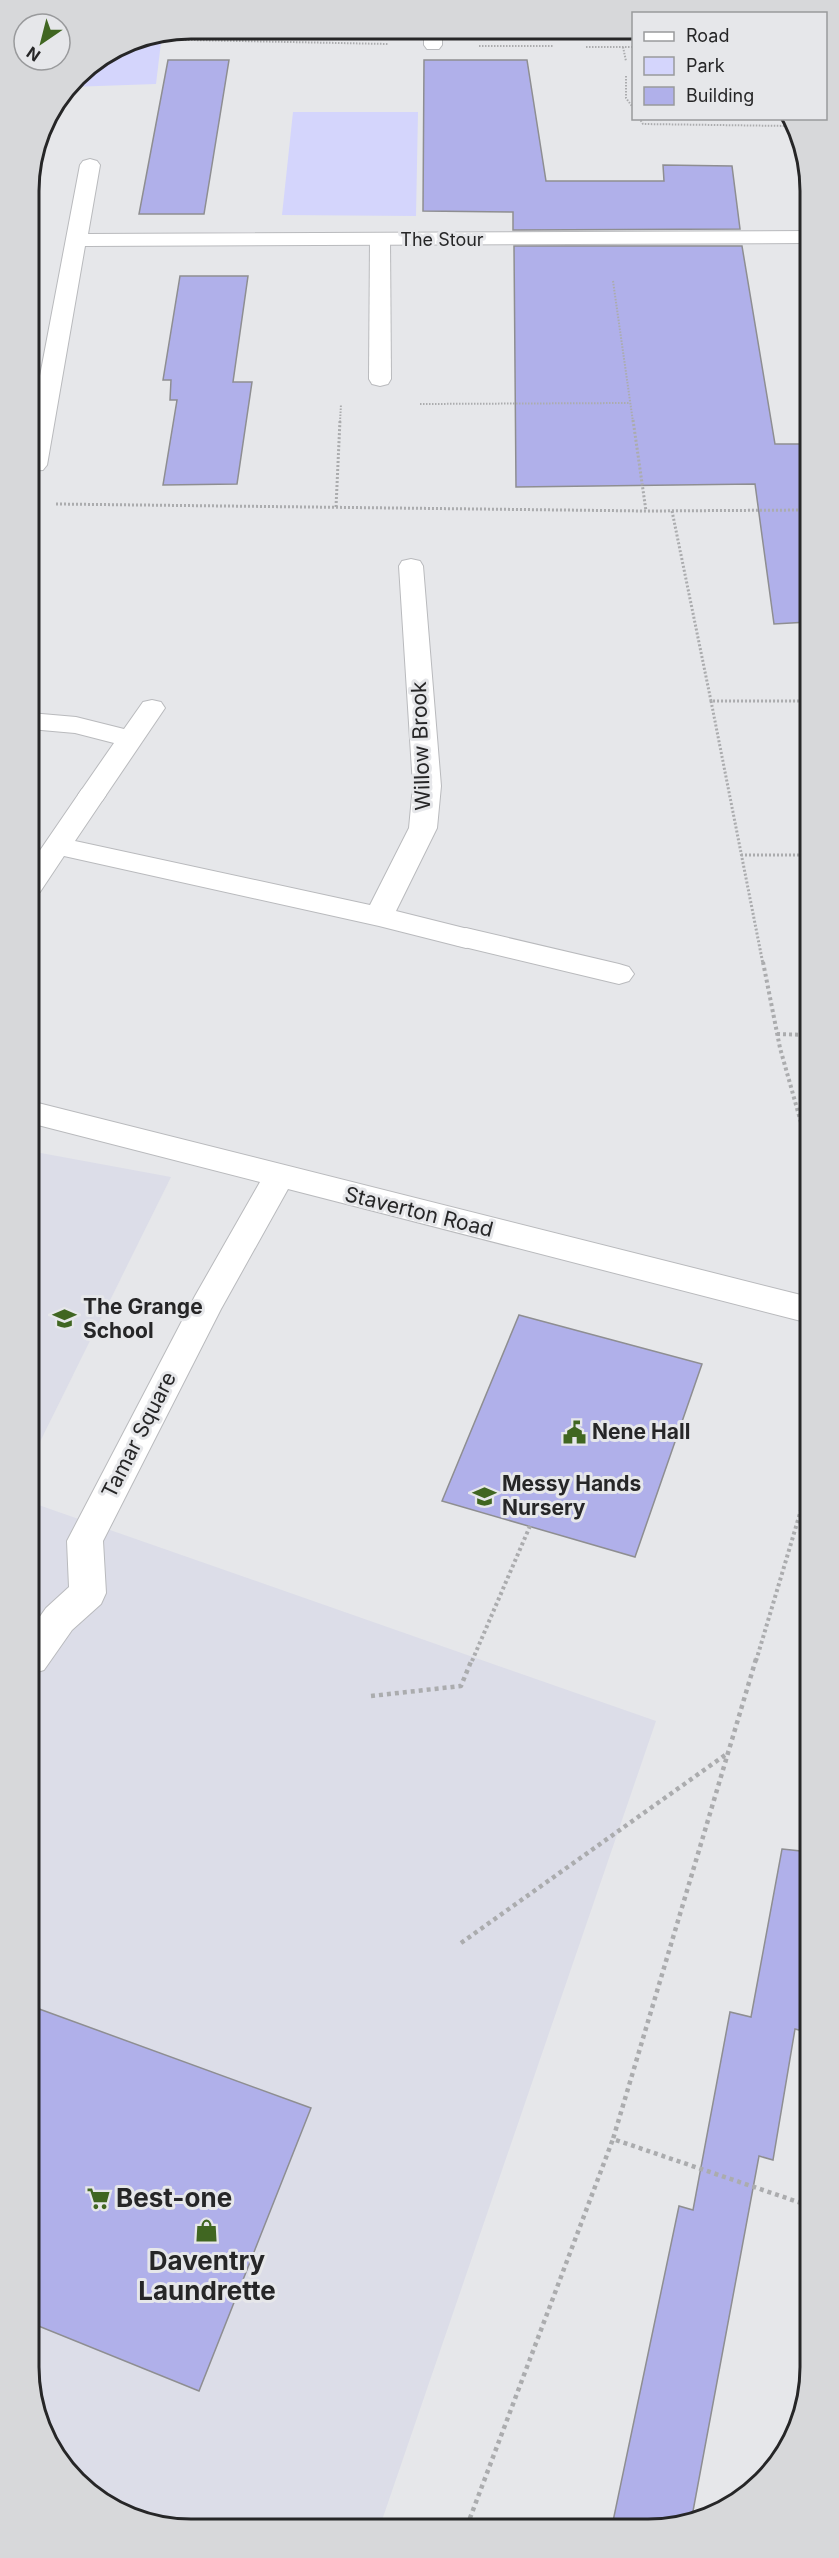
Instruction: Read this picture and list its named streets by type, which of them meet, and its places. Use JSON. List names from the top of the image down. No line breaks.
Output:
{"streets":{"street":["The Stour","Willow Brook","Staverton Road","Tamar Square"]},"crossings":[["Staverton Road","Tamar Square"]],"places":{"school or university":["The Grange School","Messy Hands Nursery"],"public building":["Nene Hall"],"supermarket":["Best-one"],"shop":["Daventry Laundrette"]},"legend":["Road","Park","Building"],"north":"bottom left"}
